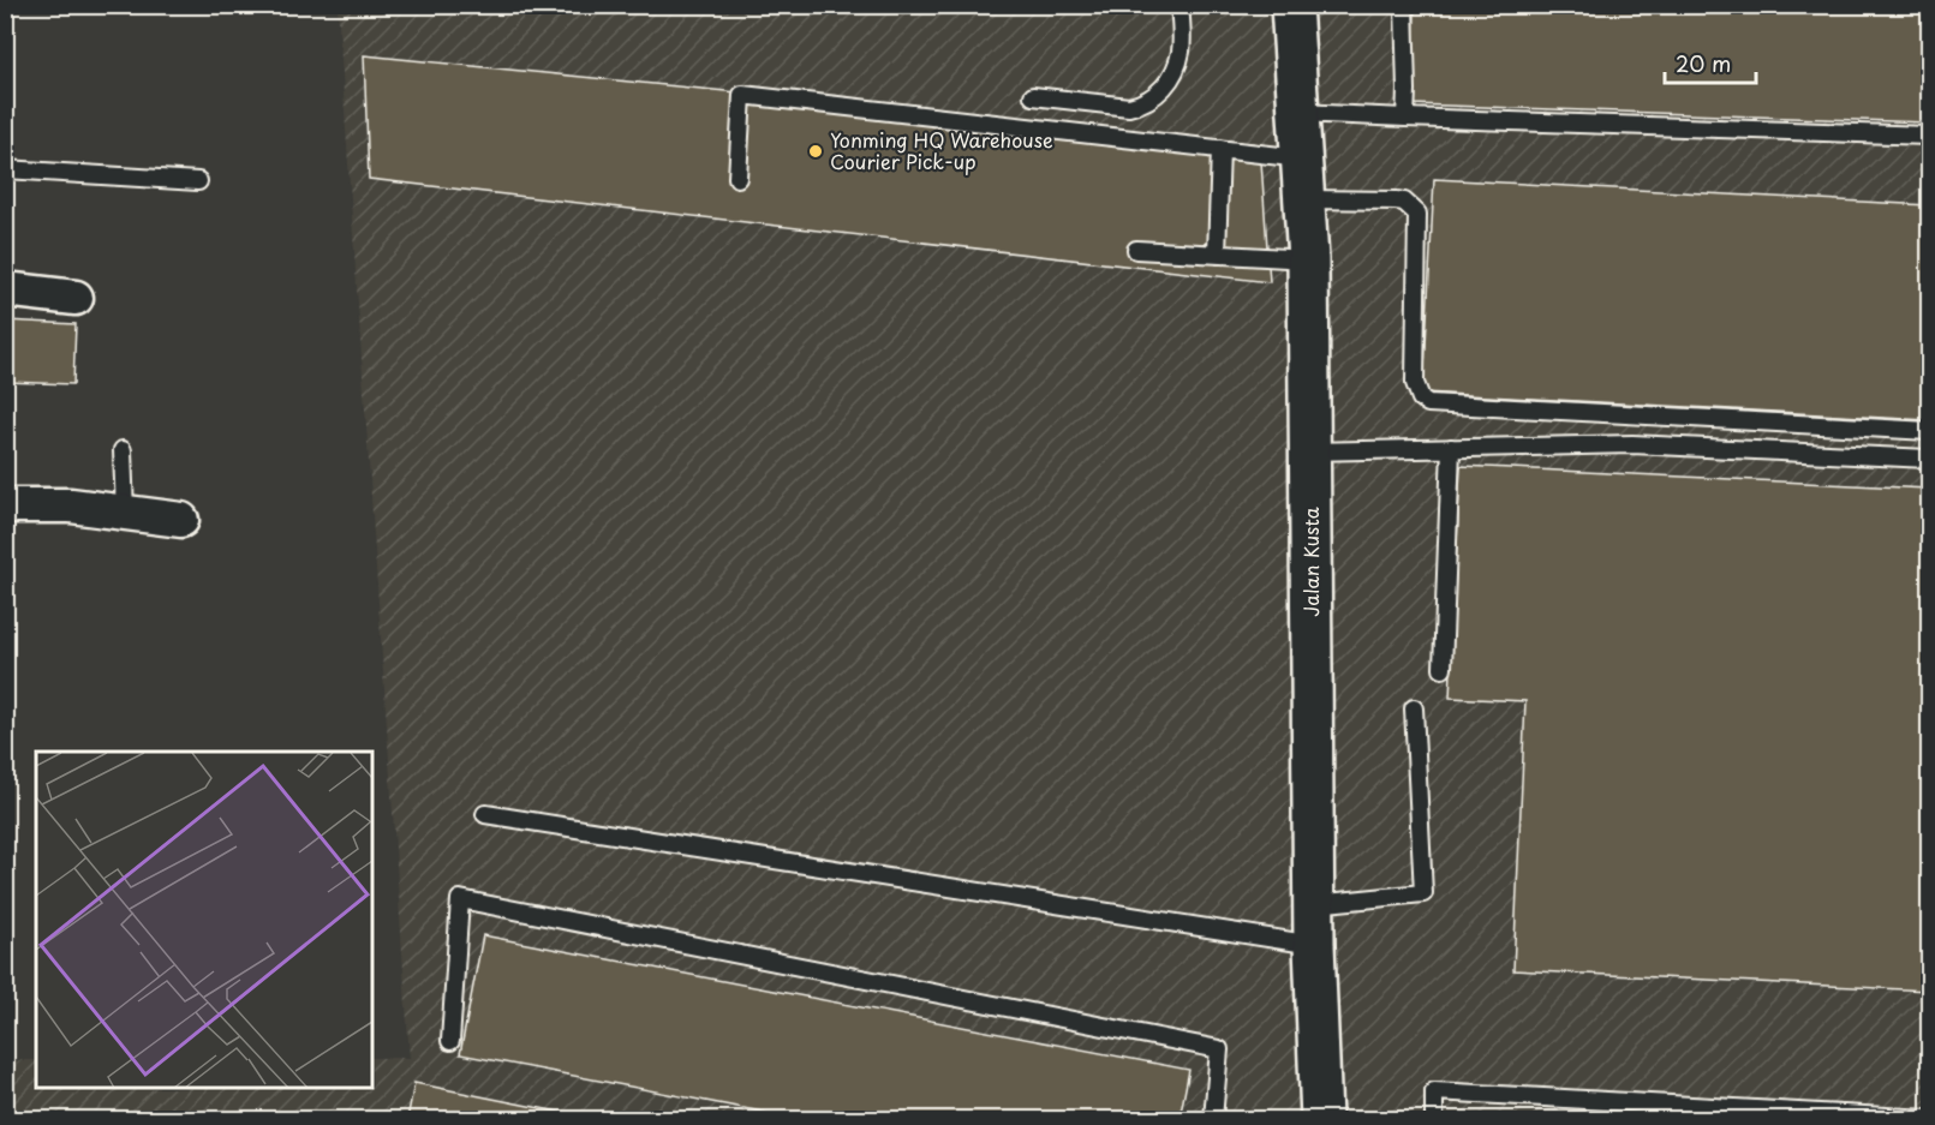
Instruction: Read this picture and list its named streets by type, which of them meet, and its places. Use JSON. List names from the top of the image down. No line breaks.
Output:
{"streets":{"street":["Jalan Kusta"]},"places":["Yonming HQ Warehouse Courier Pick-up"],"scale_bar":"20 m"}
